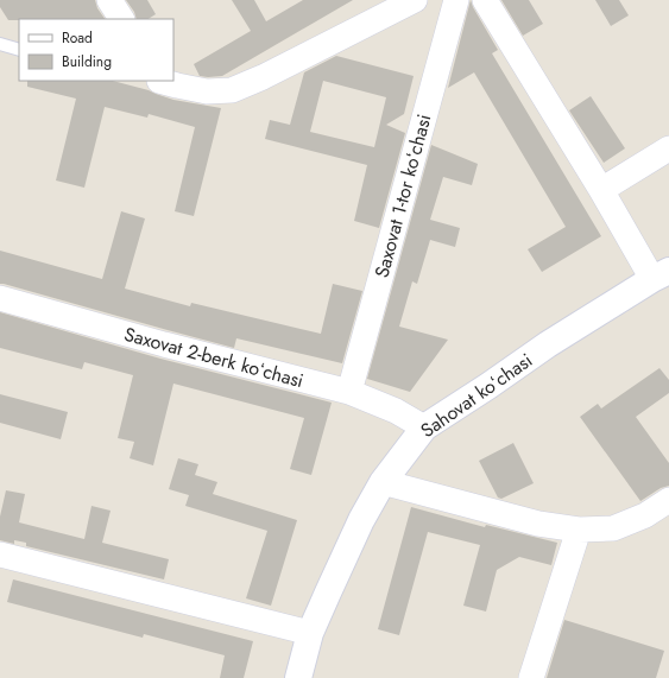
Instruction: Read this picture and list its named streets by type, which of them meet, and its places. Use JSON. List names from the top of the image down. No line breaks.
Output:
{"streets":{"street":["Saxovat 1-tor koʻchasi","Saxovat 2-berk koʻchasi","Sahovat koʻchasi"]},"crossings":[["Saxovat 1-tor koʻchasi","Saxovat 2-berk koʻchasi"],["Saxovat 2-berk koʻchasi","Sahovat koʻchasi"]],"legend":["Road","Building"]}
